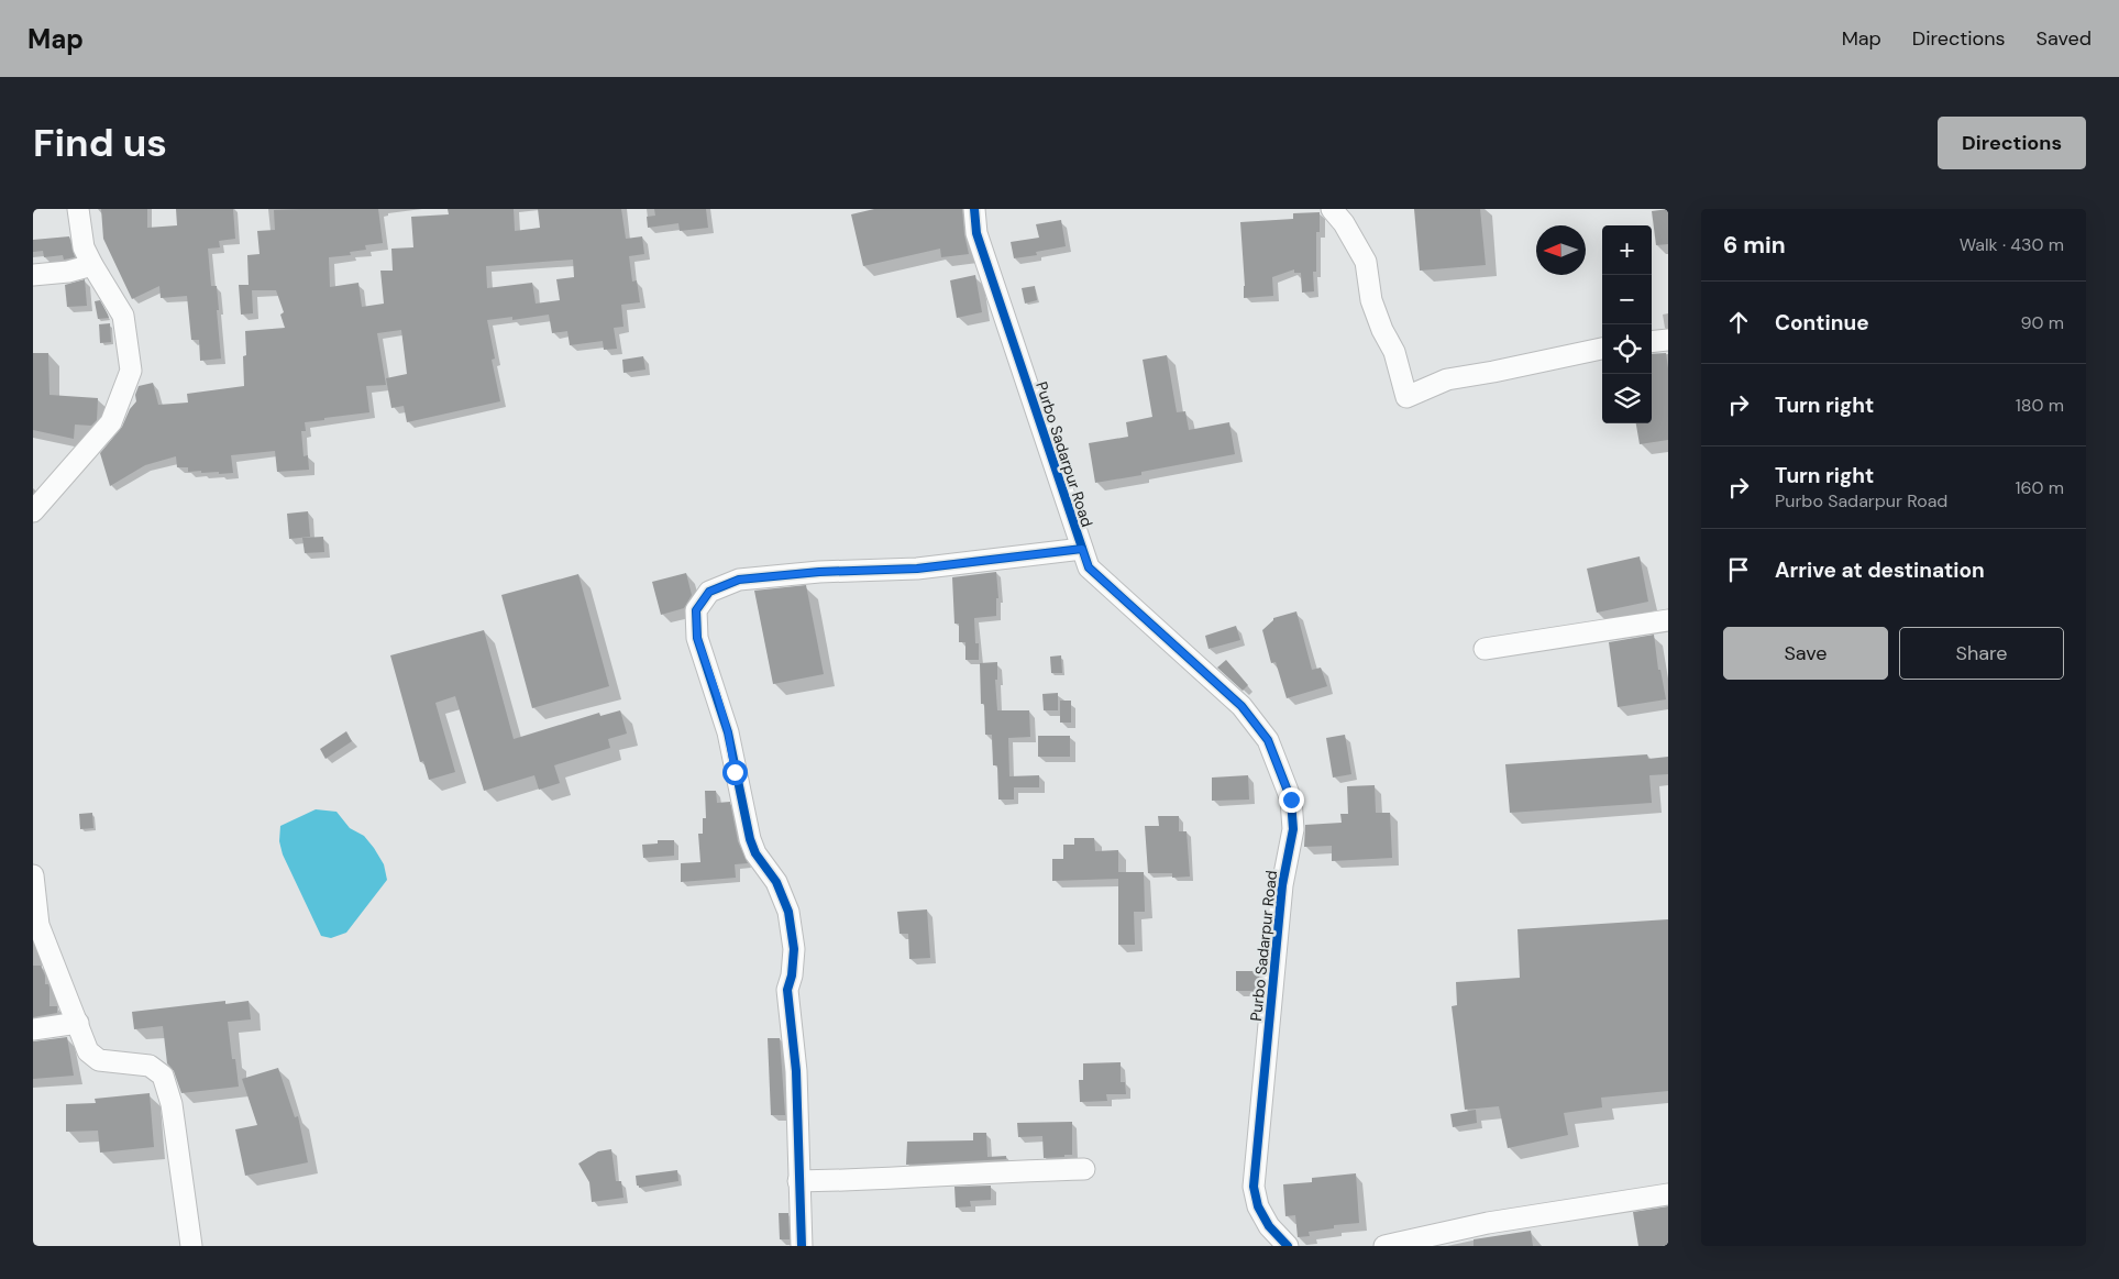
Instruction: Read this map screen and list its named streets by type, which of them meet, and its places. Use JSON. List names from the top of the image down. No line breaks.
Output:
{"streets":{"street":["Purbo Sadarpur Road"]},"north":"left","page":{"header":"Map","nav":["Map","Directions","Saved"],"buttons":["Directions",["Save","Share"]],"title":"Find us","heading":["6 min","Walk · 430 m"],"map_buttons":["+","−"],"list":[["Continue","90 m"],["Turn right","180 m"],["Turn right","Purbo Sadarpur Road","160 m"],"Arrive at destination"]}}
